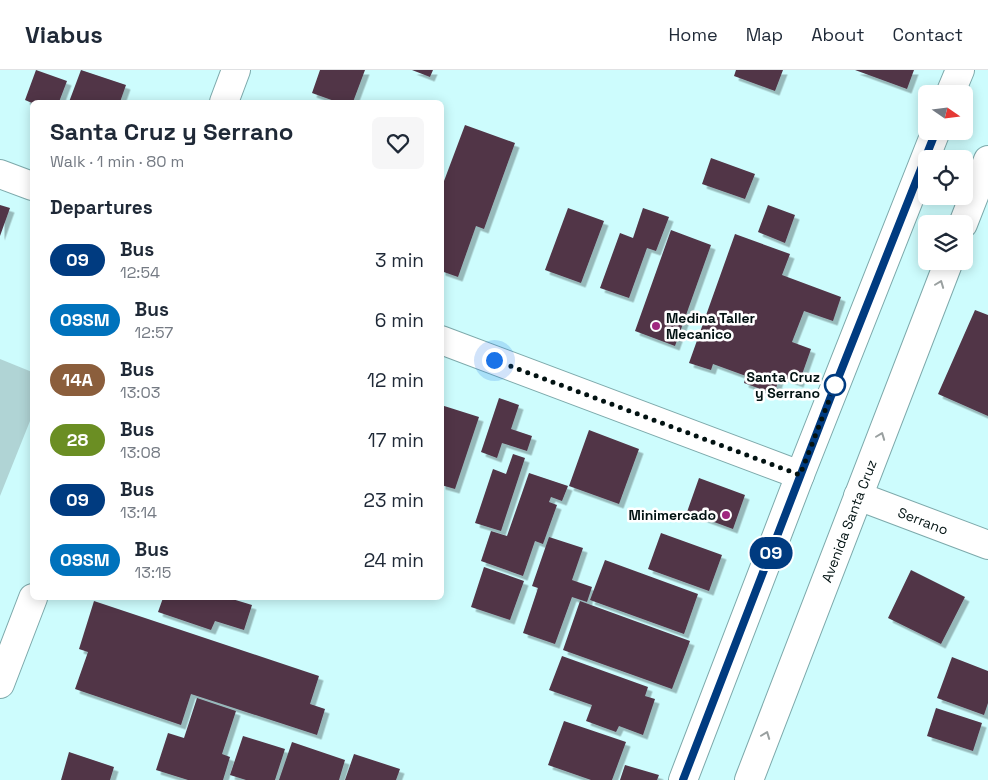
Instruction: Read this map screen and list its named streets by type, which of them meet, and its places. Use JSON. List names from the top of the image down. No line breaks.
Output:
{"streets":{"main road":["Avenida Santa Cruz","Serrano"]},"crossings":[["Avenida Santa Cruz","Serrano"]],"places":["Medina Taller Mecanico","Santa Cruz y Serrano","Minimercado"],"lines":["bus line 09"],"north":"right","page":{"header":"Viabus","nav":["Home","Map","About","Contact"],"on_map":"09","heading":[["Santa Cruz y Serrano","Walk · 1 min · 80 m"],"Departures"],"list":[{"mark":"09","name":"Bus","note":"12:54","value":"3 min"},{"mark":"09SM","name":"Bus","note":"12:57","value":"6 min"},{"mark":"14A","name":"Bus","note":"13:03","value":"12 min"},{"mark":"28","name":"Bus","note":"13:08","value":"17 min"},{"mark":"09","name":"Bus","note":"13:14","value":"23 min"},{"mark":"09SM","name":"Bus","note":"13:15","value":"24 min"}]}}
